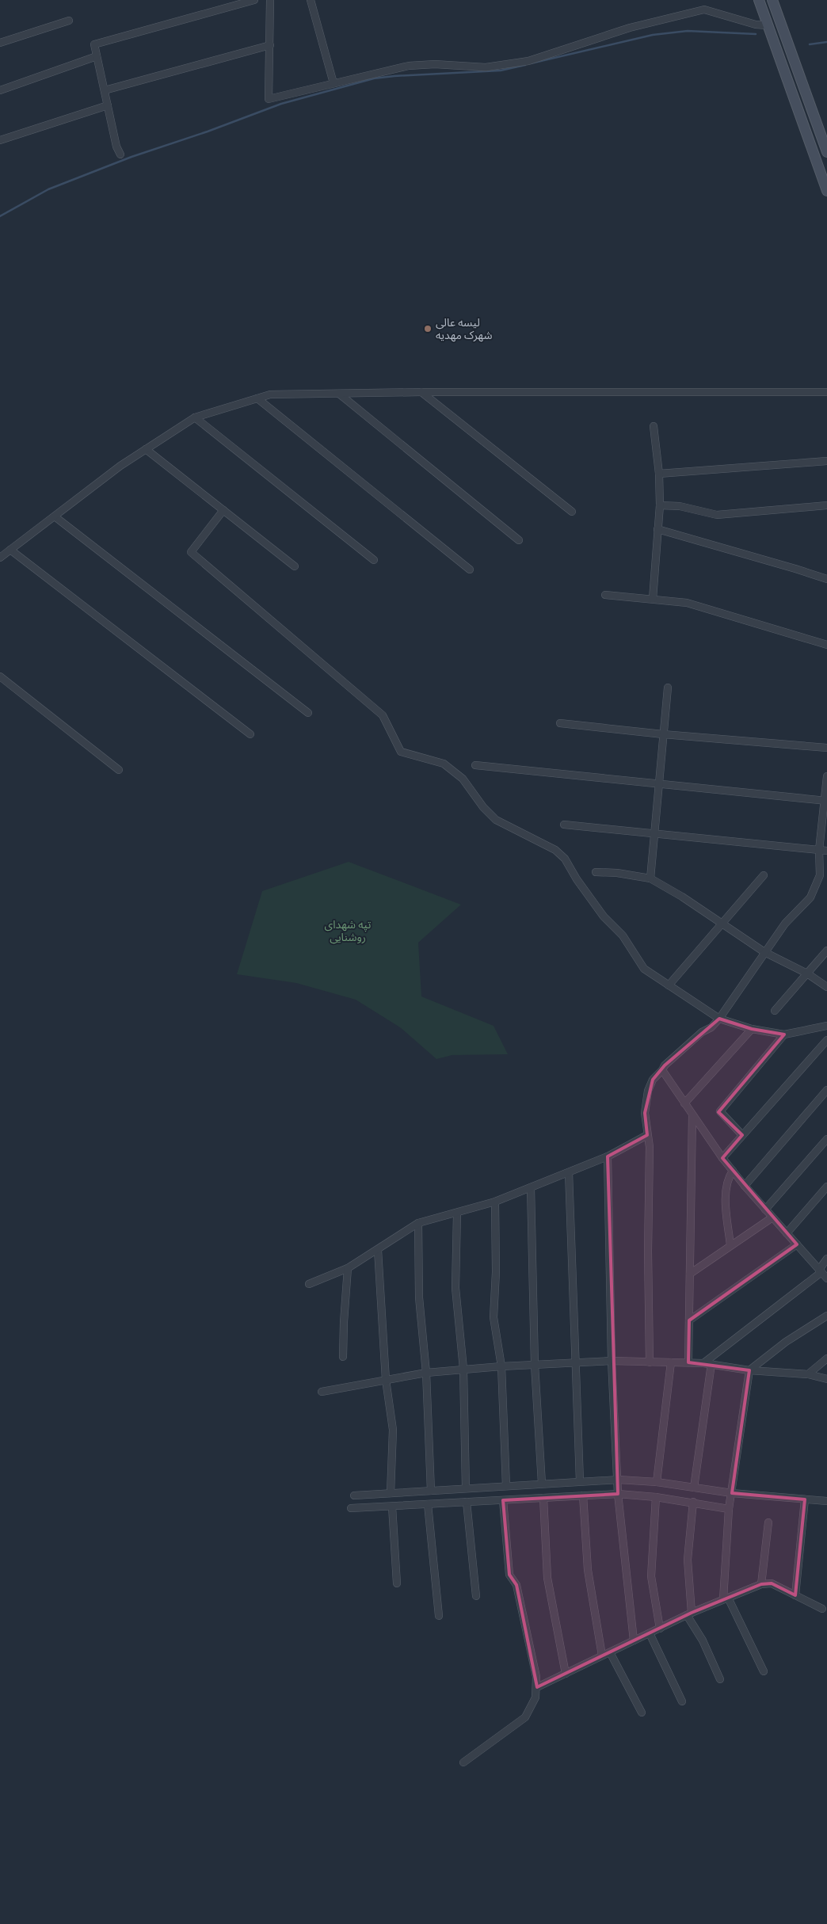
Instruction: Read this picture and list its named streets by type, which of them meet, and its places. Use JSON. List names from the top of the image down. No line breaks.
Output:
{"parks":["تپه شهدای روشنایی"],"places":["لیسه عالی شهرک مهدیه"]}
